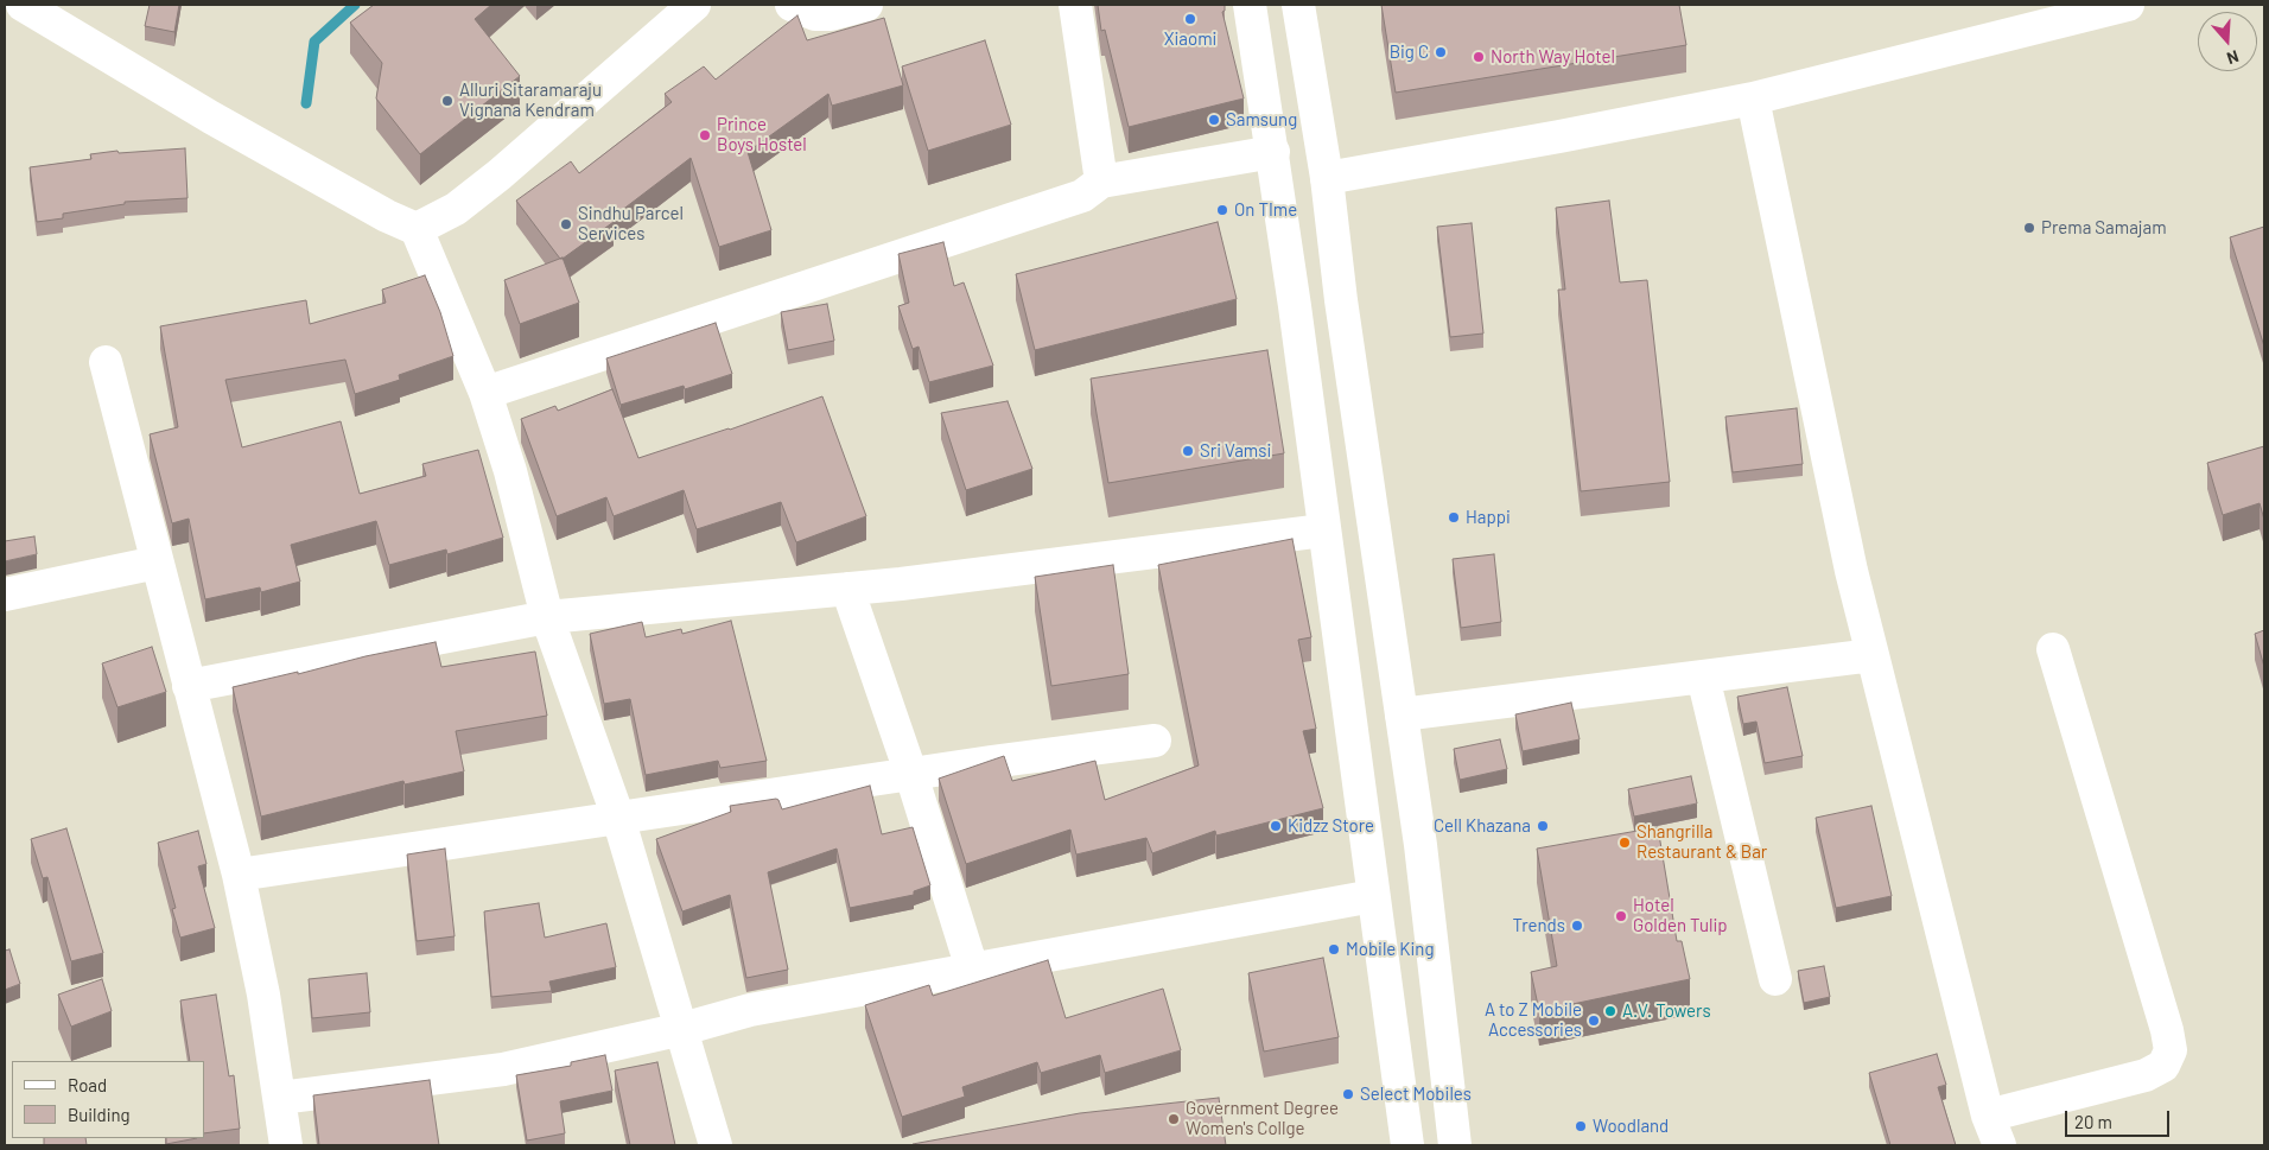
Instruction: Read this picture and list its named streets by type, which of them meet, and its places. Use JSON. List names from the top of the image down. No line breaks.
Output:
{"places":["Xiaomi","Big C","North Way Hotel","Alluri Sitaramaraju Vignana Kendram","Samsung","Prince Boys Hostel","On TIme","Sindhu Parcel Services","Prema Samajam","Sri Vamsi","Happi","Kidzz Store","Cell Khazana","Shangrilla Restaurant & Bar","Hotel Golden Tulip","Trends","Mobile King","A.V. Towers","A to Z Mobile Accessories","Select Mobiles","Government Degree Women's Collge","Woodland"],"legend":["Road","Building"],"scale_bar":"20 m","north":"bottom"}
